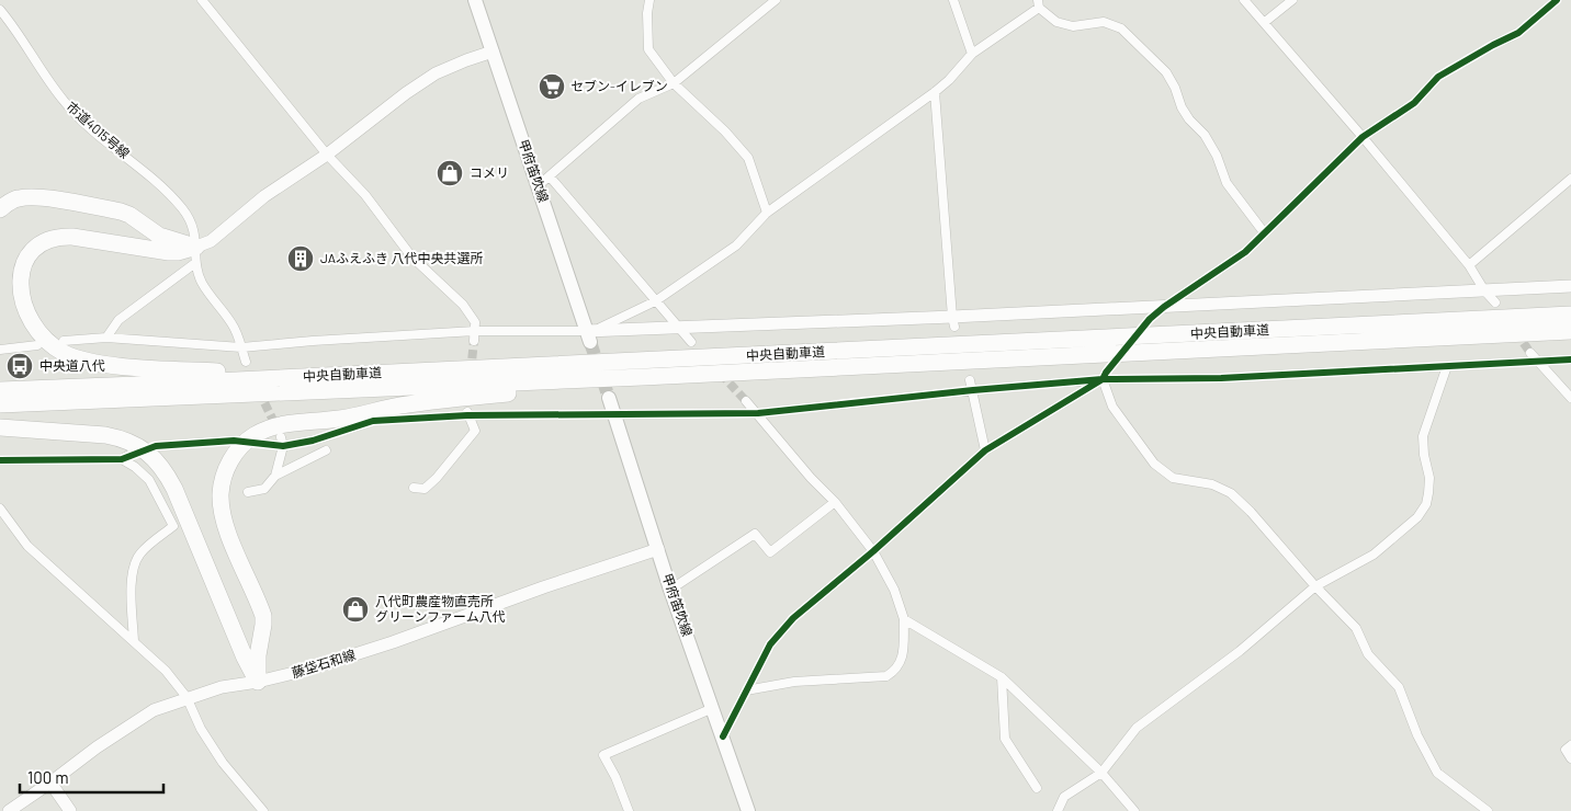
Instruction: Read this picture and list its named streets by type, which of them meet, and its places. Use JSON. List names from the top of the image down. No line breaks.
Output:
{"streets":{"highway":["中央自動車道"],"main road":["甲府笛吹線"],"street":["市道4015号線","藤垈石和線"]},"crossings":[["甲府笛吹線","藤垈石和線"]],"places":{"supermarket":["セブン-イレブン"],"shop":["コメリ","八代町農産物直売所 グリーンファーム八代"],"building":["JAふえふき 八代中央共選所"],"bus stop":["中央道八代"]},"scale_bar":"100 m"}
